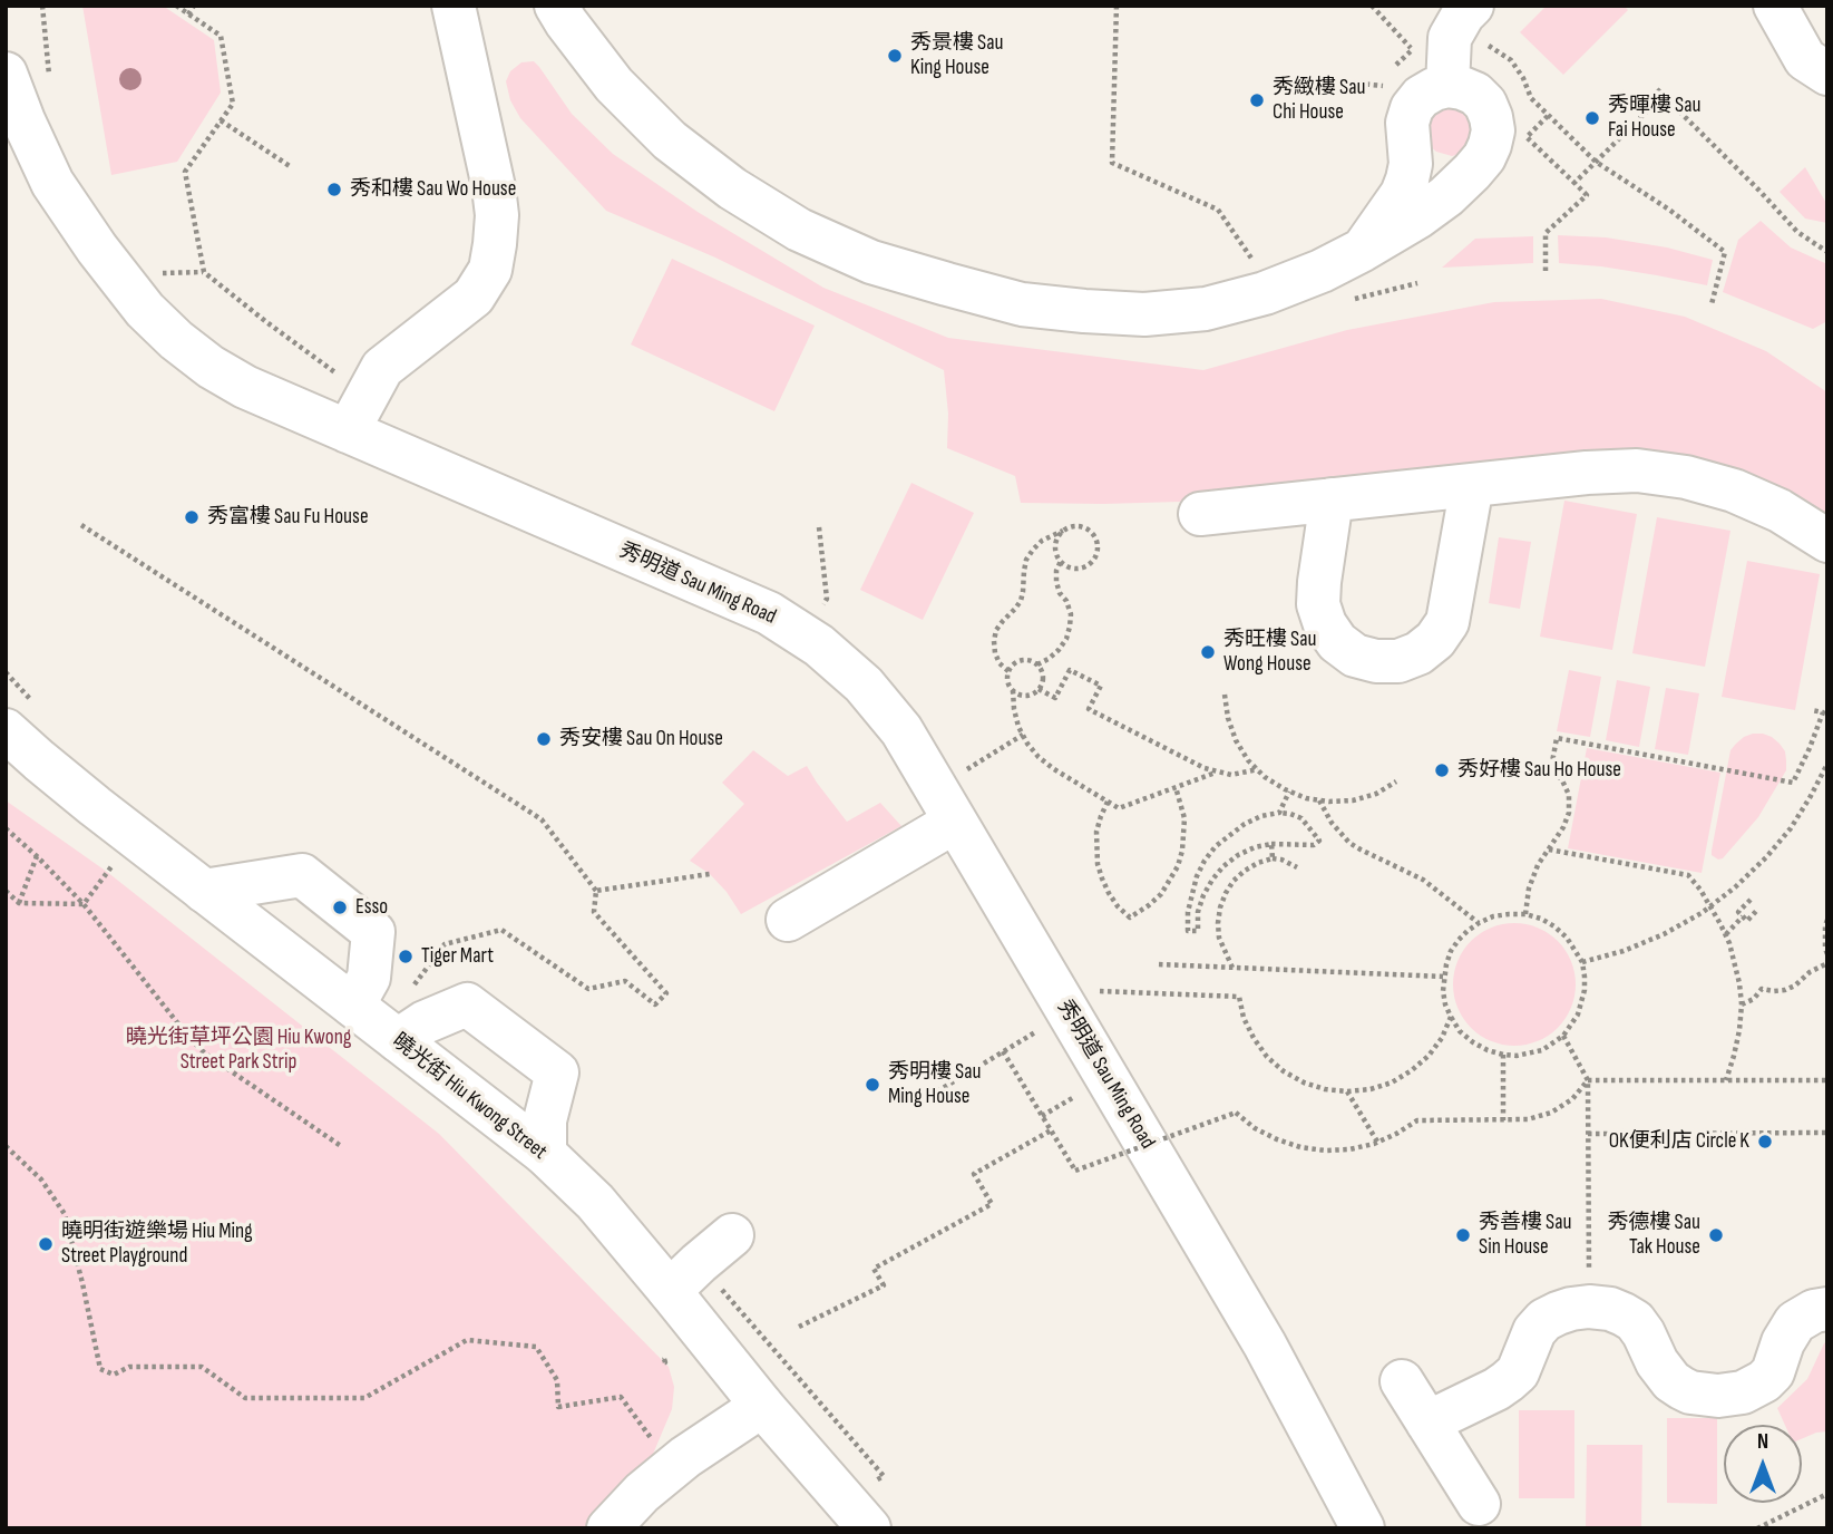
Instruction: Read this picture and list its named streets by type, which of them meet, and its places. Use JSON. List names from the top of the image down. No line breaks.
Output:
{"streets":{"street":["秀明道 Sau Ming Road","曉光街 Hiu Kwong Street"]},"parks":["曉光街草坪公園 Hiu Kwong Street Park Strip"],"places":["秀景樓 Sau King House","秀緻樓 Sau Chi House","秀暉樓 Sau Fai House","秀和樓 Sau Wo House","秀富樓 Sau Fu House","秀旺樓 Sau Wong House","秀安樓 Sau On House","秀好樓 Sau Ho House","Esso","Tiger Mart","秀明樓 Sau Ming House","OK便利店 Circle K","秀善樓 Sau Sin House","秀德樓 Sau Tak House","曉明街遊樂場 Hiu Ming Street Playground"],"north":"top"}
